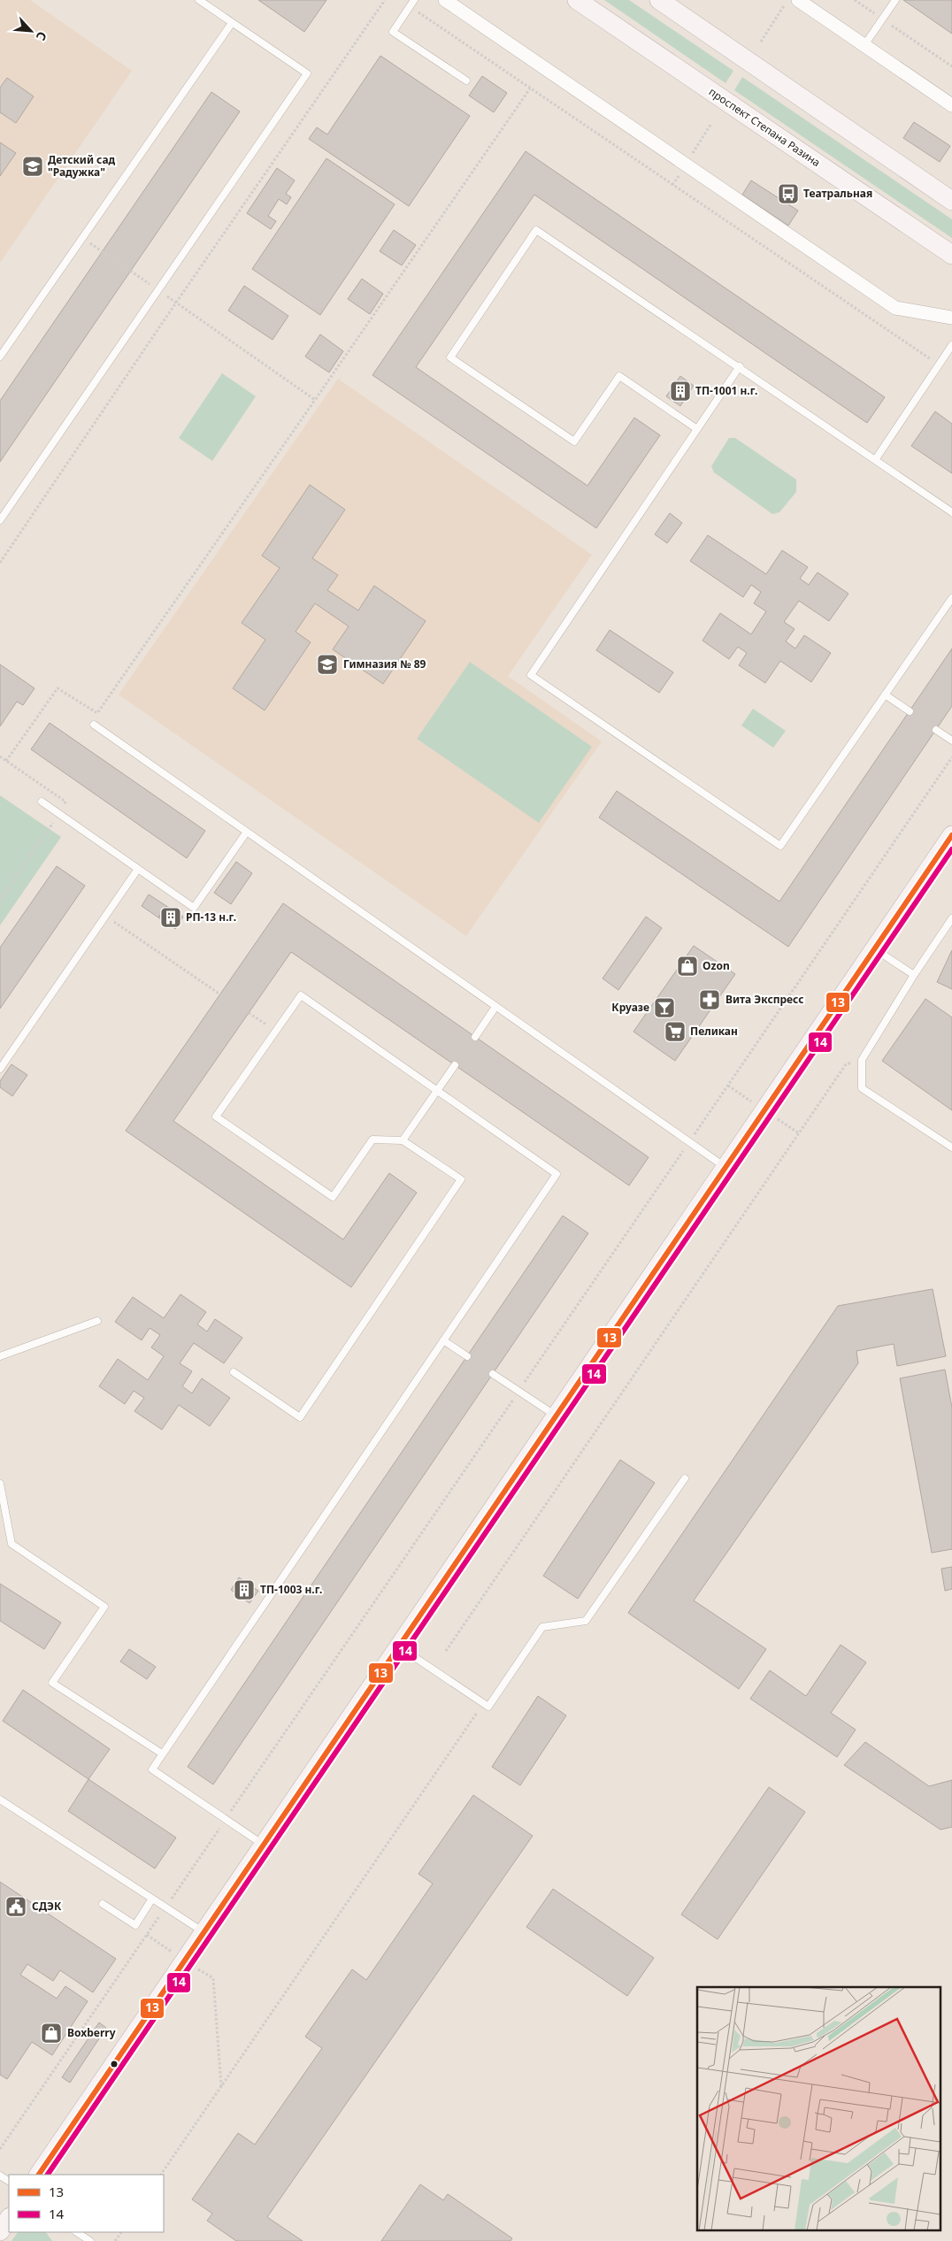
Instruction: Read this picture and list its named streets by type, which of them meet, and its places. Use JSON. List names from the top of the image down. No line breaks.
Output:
{"streets":{"main road":["проспект Степана Разина"]},"places":{"school or university":["Детский сад \"Радужка\"","Гимназия № 89"],"bus stop":["Театральная"],"building":["ТП-1001 н.г.","РП-13 н.г.","ТП-1003 н.г."],"shop":["Ozon","Boxberry"],"pharmacy":["Вита Экспресс"],"bar":["Круазе"],"supermarket":["Пеликан"],"public building":["СДЭК"]},"lines":["transit line 13","transit line 14"],"legend":["13","14"],"north":"bottom right"}
